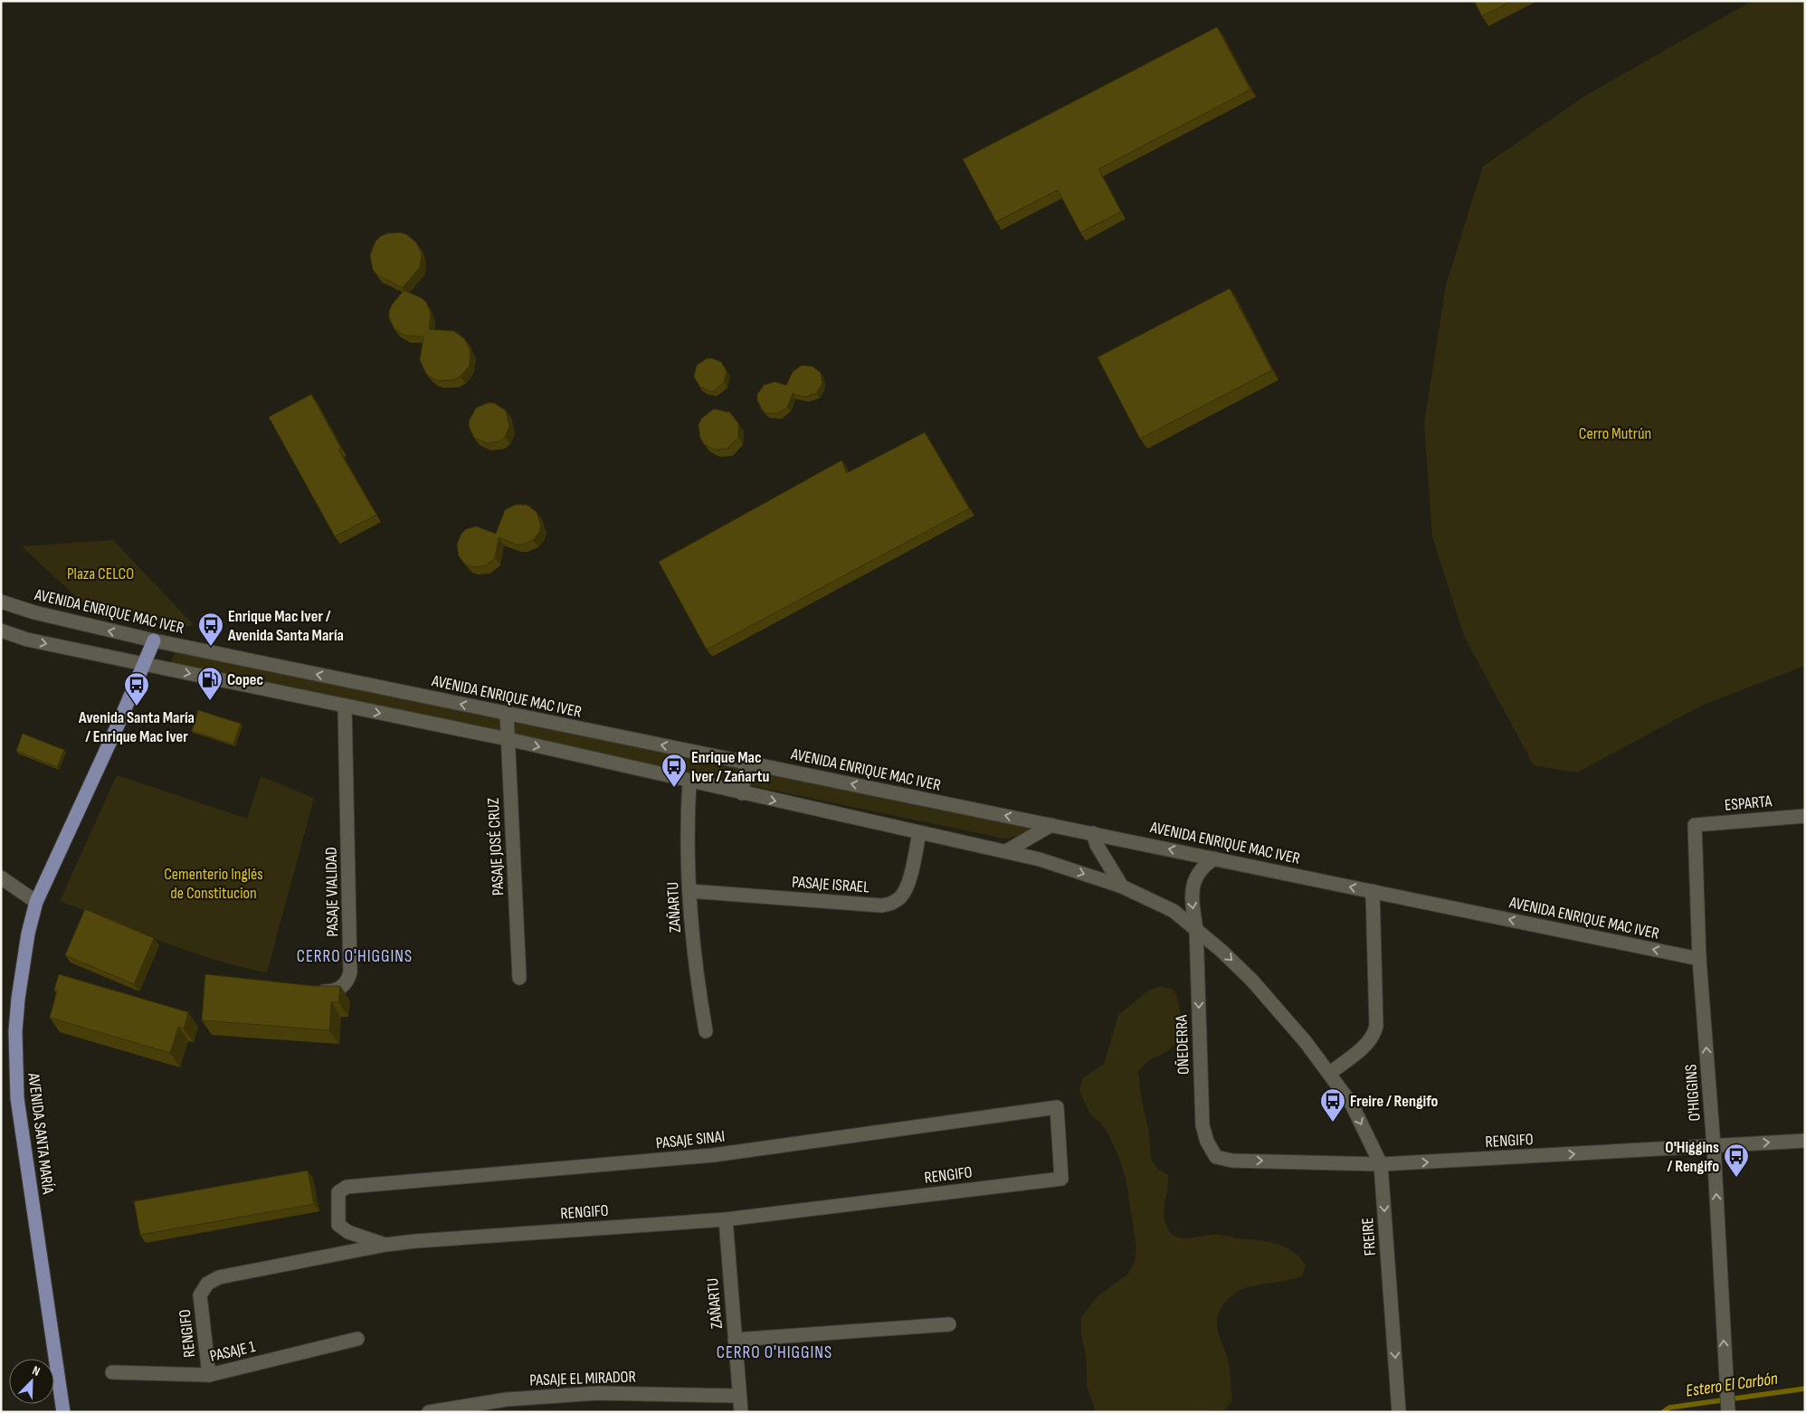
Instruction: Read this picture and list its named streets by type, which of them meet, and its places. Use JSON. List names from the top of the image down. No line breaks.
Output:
{"streets":{"main road":["AVENIDA SANTA MARÍA"],"street":["AVENIDA ENRIQUE MAC IVER","ESPARTA","PASAJE JOSÉ CRUZ","PASAJE ISRAEL","PASAJE VIALIDAD","ZAÑARTU","OÑEDERRA","O'HIGGINS","PASAJE SINAI","RENGIFO","FREIRE","PASAJE 1","PASAJE EL MIRADOR"]},"crossings":[["AVENIDA ENRIQUE MAC IVER","PASAJE JOSÉ CRUZ"],["AVENIDA ENRIQUE MAC IVER","OÑEDERRA"],["AVENIDA ENRIQUE MAC IVER","O'HIGGINS"],["AVENIDA ENRIQUE MAC IVER","AVENIDA SANTA MARÍA"],["ESPARTA","O'HIGGINS"],["PASAJE ISRAEL","ZAÑARTU"],["ZAÑARTU","RENGIFO"],["ZAÑARTU","PASAJE EL MIRADOR"],["OÑEDERRA","RENGIFO"],["OÑEDERRA","FREIRE"],["O'HIGGINS","RENGIFO"],["PASAJE SINAI","RENGIFO"],["RENGIFO","FREIRE"],["RENGIFO","PASAJE 1"]],"one_way":["OÑEDERRA","O'HIGGINS","RENGIFO","FREIRE"],"districts":["CERRO O'HIGGINS","CERRO O'HIGGINS"],"water":["Estero El Carbón"],"parks":["Cerro Mutrún","Plaza CELCO","Cementerio Inglés de Constitucion"],"places":{"bus stop":["Enrique Mac Iver / Avenida Santa María","Avenida Santa María / Enrique Mac Iver","Enrique Mac Iver / Zañartu","Freire / Rengifo","O'Higgins / Rengifo"],"fuel station":["Copec"]},"north":"top right"}
